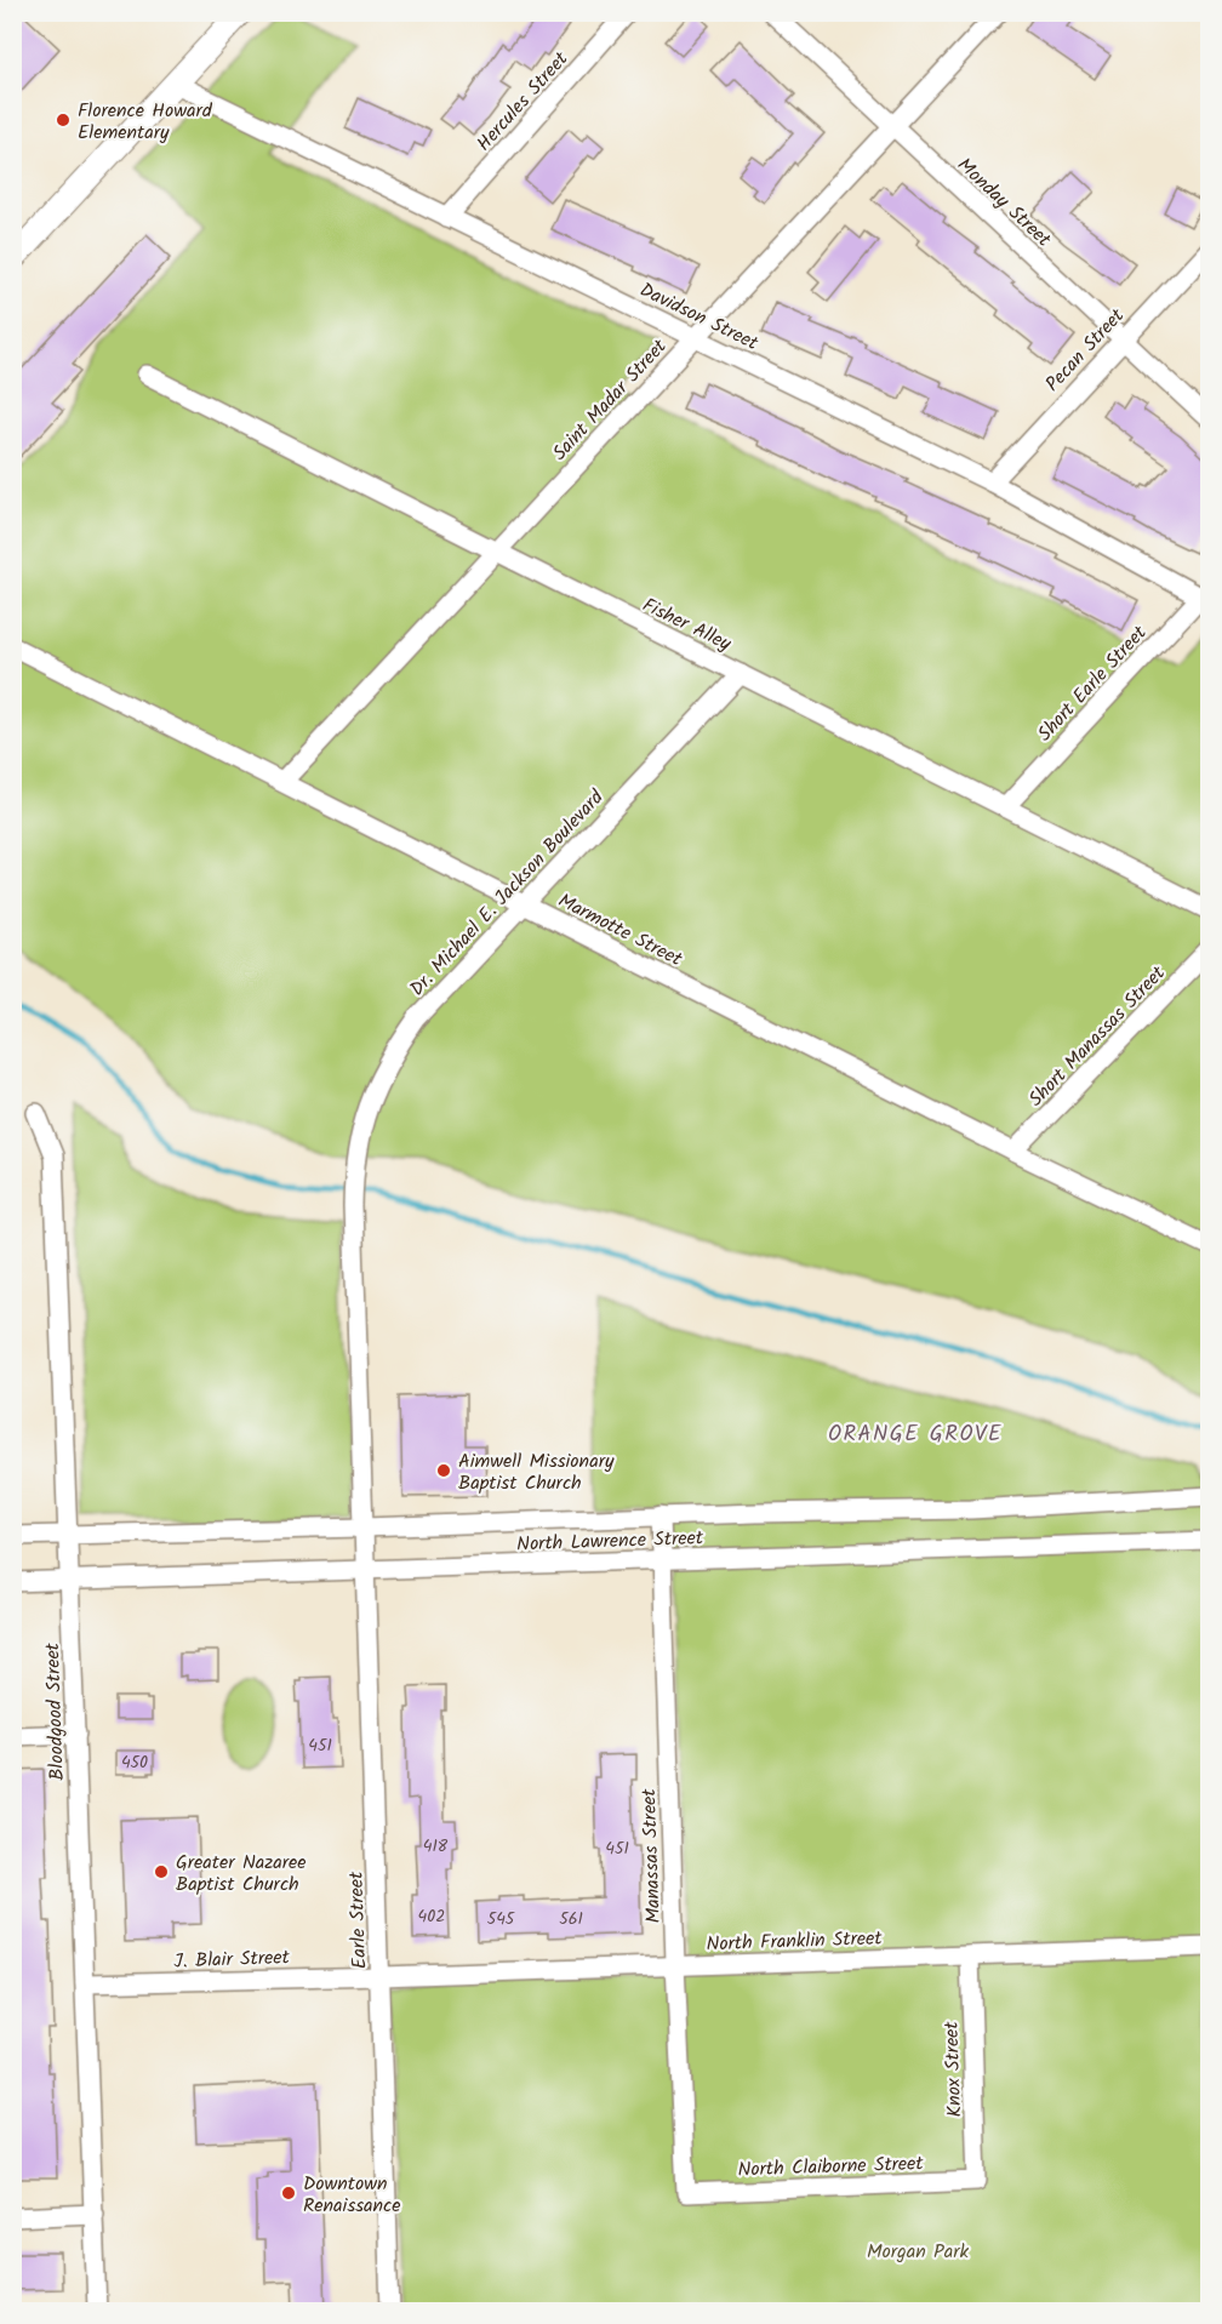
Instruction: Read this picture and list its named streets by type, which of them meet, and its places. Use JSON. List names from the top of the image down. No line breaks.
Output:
{"streets":{"street":["Hercules Street","Monday Street","Davidson Street","Pecan Street","Saint Madar Street","Fisher Alley","Short Earle Street","Dr. Michael E. Jackson Boulevard","Marmotte Street","Short Manassas Street","North Lawrence Street","Bloodgood Street","Manassas Street","Earle Street","North Franklin Street","J. Blair Street","Knox Street","North Claiborne Street"]},"crossings":[["Hercules Street","Davidson Street"],["Monday Street","Pecan Street"],["Monday Street","Saint Madar Street"],["Davidson Street","Pecan Street"],["Davidson Street","Saint Madar Street"],["Davidson Street","Short Earle Street"],["Saint Madar Street","Fisher Alley"],["Saint Madar Street","Marmotte Street"],["Fisher Alley","Short Earle Street"],["Fisher Alley","Dr. Michael E. Jackson Boulevard"],["Dr. Michael E. Jackson Boulevard","Marmotte Street"],["Dr. Michael E. Jackson Boulevard","North Lawrence Street"],["Dr. Michael E. Jackson Boulevard","Earle Street"],["Marmotte Street","Short Manassas Street"],["North Lawrence Street","Bloodgood Street"],["North Lawrence Street","Manassas Street"],["North Lawrence Street","Earle Street"],["Bloodgood Street","J. Blair Street"],["Manassas Street","North Franklin Street"],["Manassas Street","North Claiborne Street"],["Earle Street","North Franklin Street"],["Earle Street","J. Blair Street"],["North Franklin Street","J. Blair Street"],["North Franklin Street","Knox Street"],["Knox Street","North Claiborne Street"]],"districts":["ORANGE GROVE"],"parks":["Morgan Park"],"places":["Florence Howard Elementary","Aimwell Missionary Baptist Church","Greater Nazaree Baptist Church","Downtown Renaissance"],"house_numbers":["451","450","418","451","402","545","561"]}
